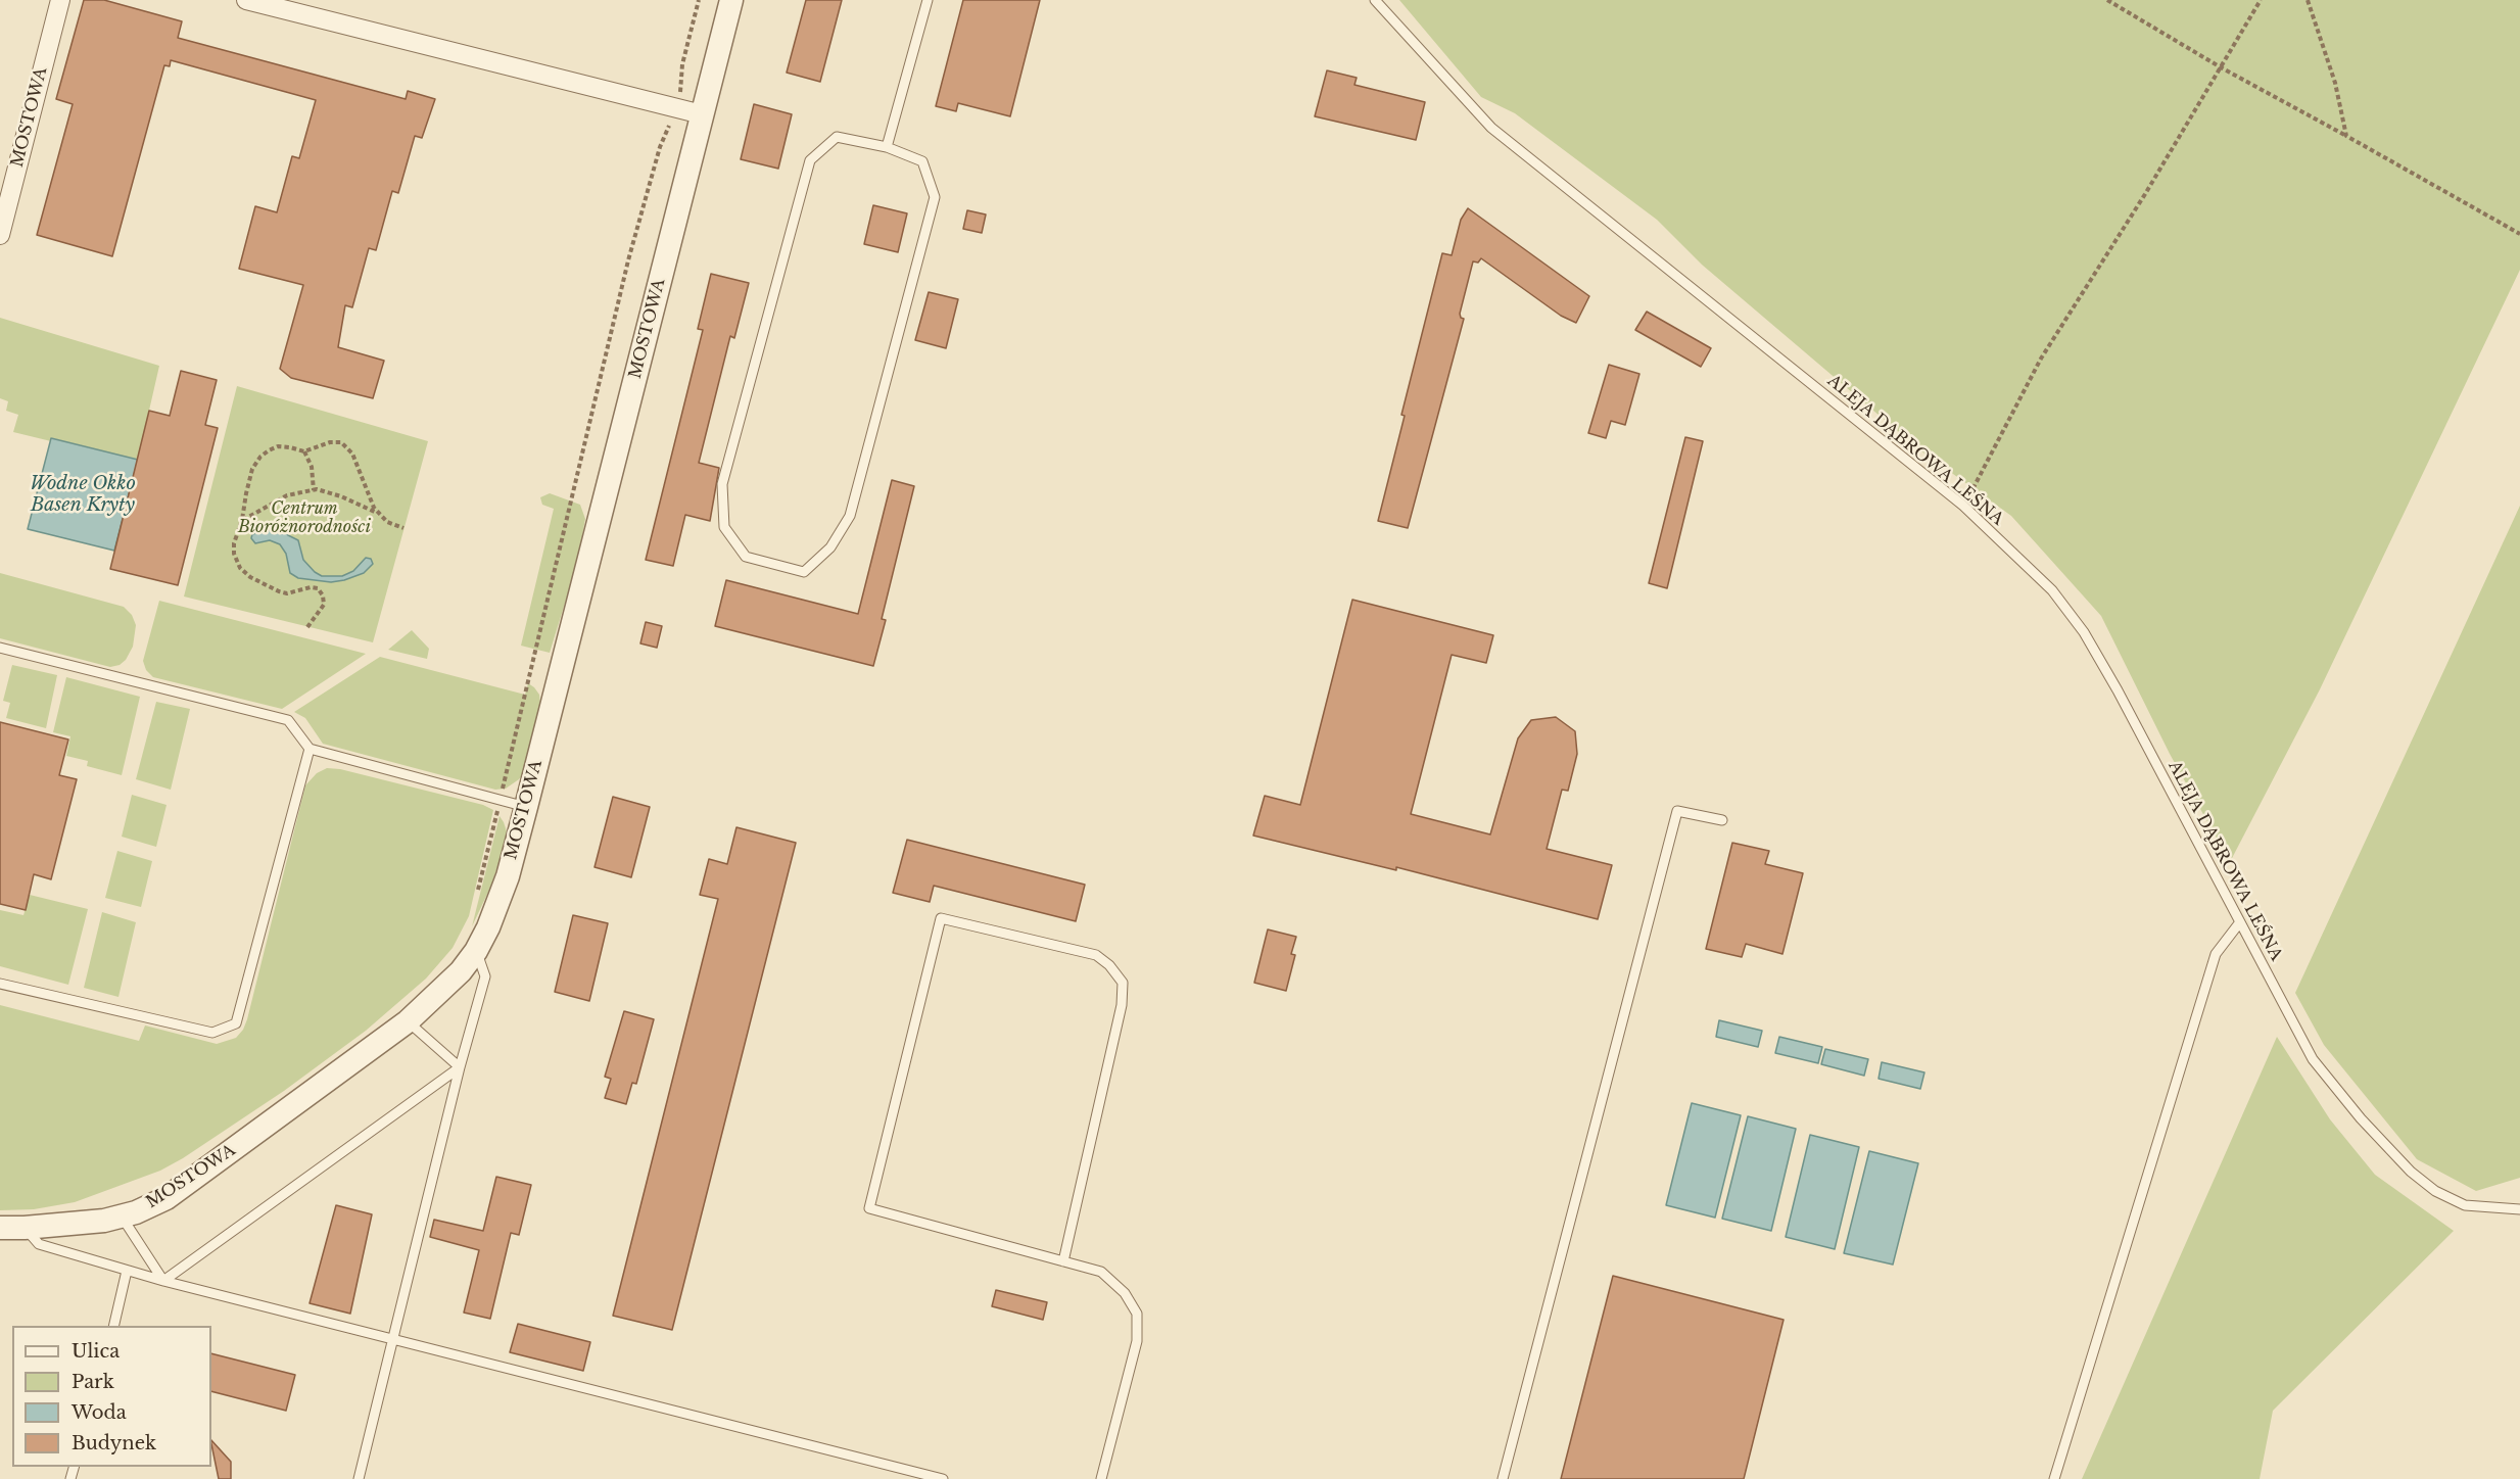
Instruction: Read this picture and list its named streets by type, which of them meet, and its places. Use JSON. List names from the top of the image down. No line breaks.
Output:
{"streets":{"street":["MOSTOWA"],"lane":["ALEJA DĄBROWA LEŚNA"]},"water":["Wodne Okko Basen Kryty"],"parks":["Centrum Bioróżnorodności"],"legend":["Ulica","Park","Woda","Budynek"]}
